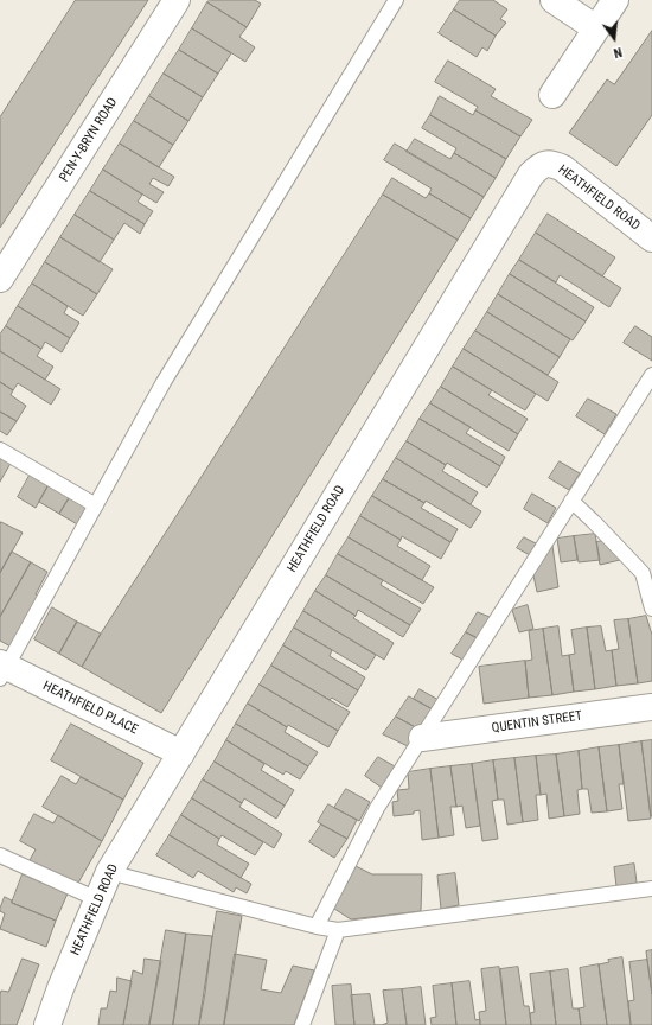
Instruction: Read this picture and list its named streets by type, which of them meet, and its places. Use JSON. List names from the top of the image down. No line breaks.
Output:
{"streets":{"street":["PEN-Y-BRYN ROAD","HEATHFIELD ROAD","HEATHFIELD PLACE","QUENTIN STREET"]},"crossings":[["HEATHFIELD ROAD","HEATHFIELD PLACE"]],"north":"bottom"}
